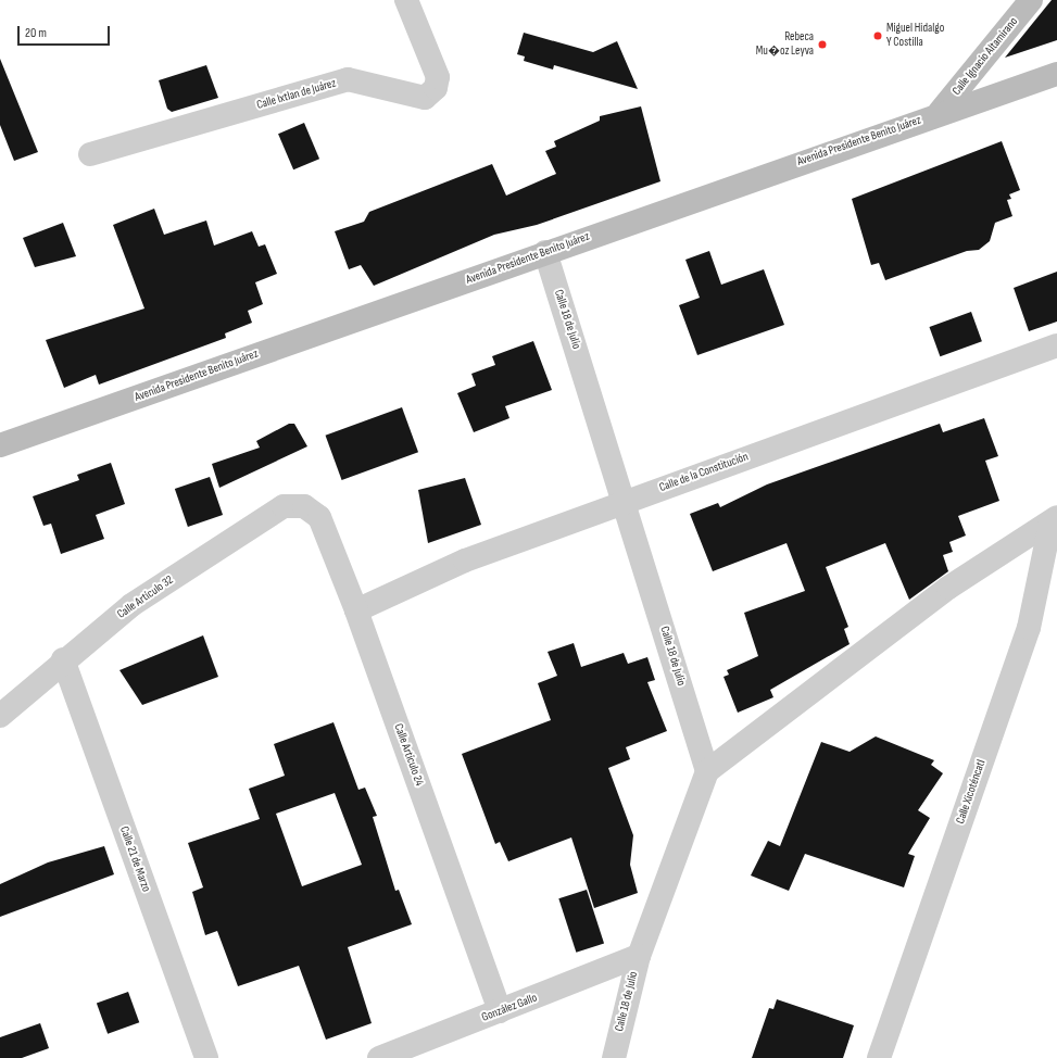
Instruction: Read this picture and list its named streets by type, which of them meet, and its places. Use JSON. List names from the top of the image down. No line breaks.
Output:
{"streets":{"street":["Calle Ignacio Altamirano","Calle Ixtlan de Juárez","Avenida Presidente Benito Juárez","Calle 18 de Julio","Calle de la Constitución","Calle Artículo 32","Calle Artículo 24","Calle Xicoténcatl","Calle 21 de Marzo","González Gallo"]},"crossings":[["Calle Ignacio Altamirano","Avenida Presidente Benito Juárez"],["Avenida Presidente Benito Juárez","Calle 18 de Julio"],["Calle 18 de Julio","Calle de la Constitución"],["Calle 18 de Julio","González Gallo"],["Calle de la Constitución","Calle Artículo 24"],["Calle Artículo 32","Calle Artículo 24"],["Calle Artículo 32","Calle 21 de Marzo"],["Calle Artículo 24","González Gallo"]],"places":["Miguel Hidalgo Y Costilla","Rebeca Mu�oz Leyva"],"scale_bar":"20 m"}
